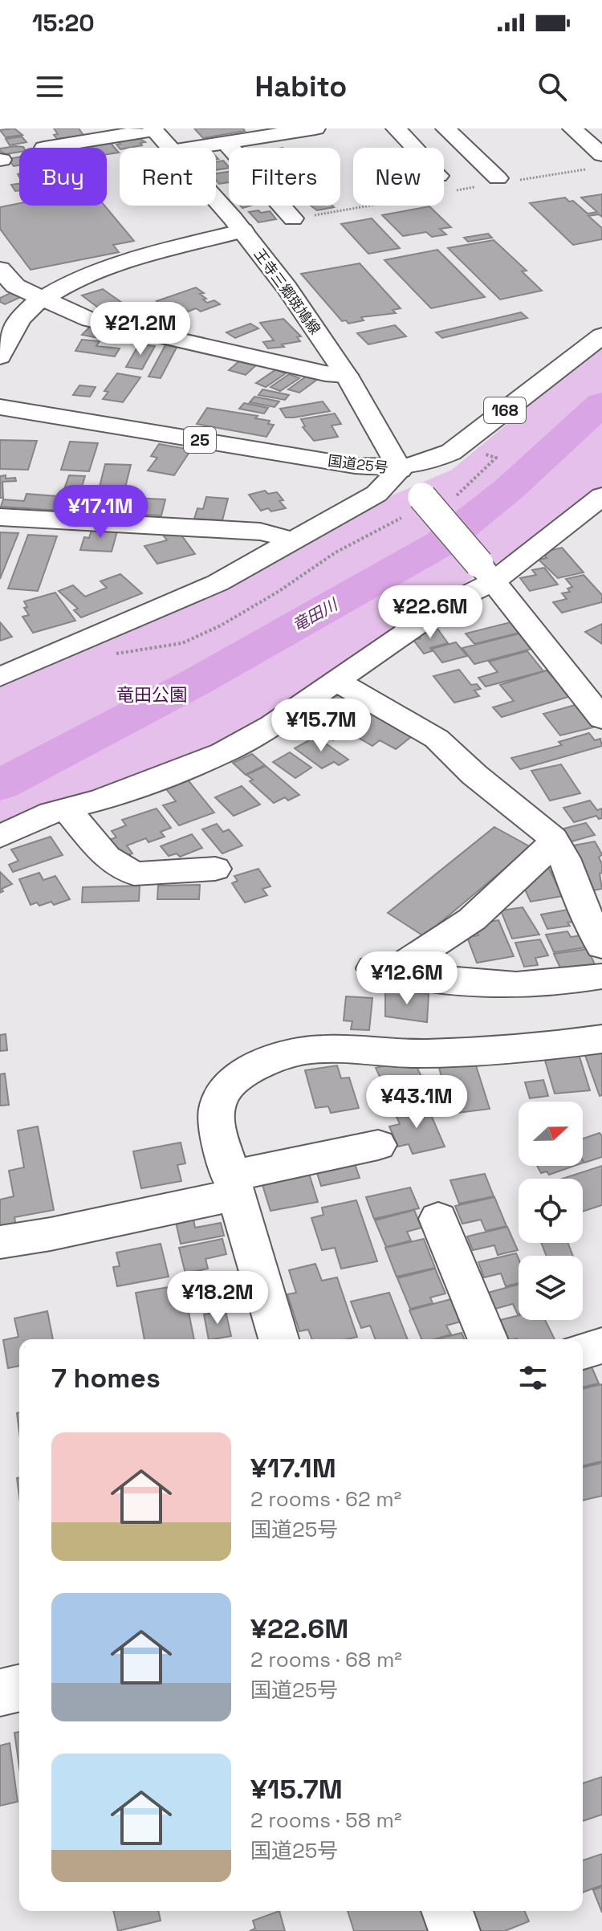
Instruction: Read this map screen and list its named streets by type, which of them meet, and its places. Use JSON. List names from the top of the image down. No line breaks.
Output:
{"streets":{"main road":["王寺三郷斑鳩線","168","25","国道25号"]},"crossings":[["王寺三郷斑鳩線","168"],["王寺三郷斑鳩線","国道25号"],["168","国道25号"]],"water":["竜田川"],"parks":["竜田公園"],"north":"right","page":{"status":"15:20","header":"Habito","chip":["Buy","Rent","Filters","New"],"price":["¥21.2M","¥17.1M","¥22.6M","¥15.7M","¥12.6M","¥43.1M","¥18.2M"],"heading":"7 homes","list":[{"name":"¥17.1M","note":"2 rooms · 62 m² · 国道25号"},{"name":"¥22.6M","note":"2 rooms · 68 m² · 国道25号"},{"name":"¥15.7M","note":"2 rooms · 58 m² · 国道25号"}]}}
